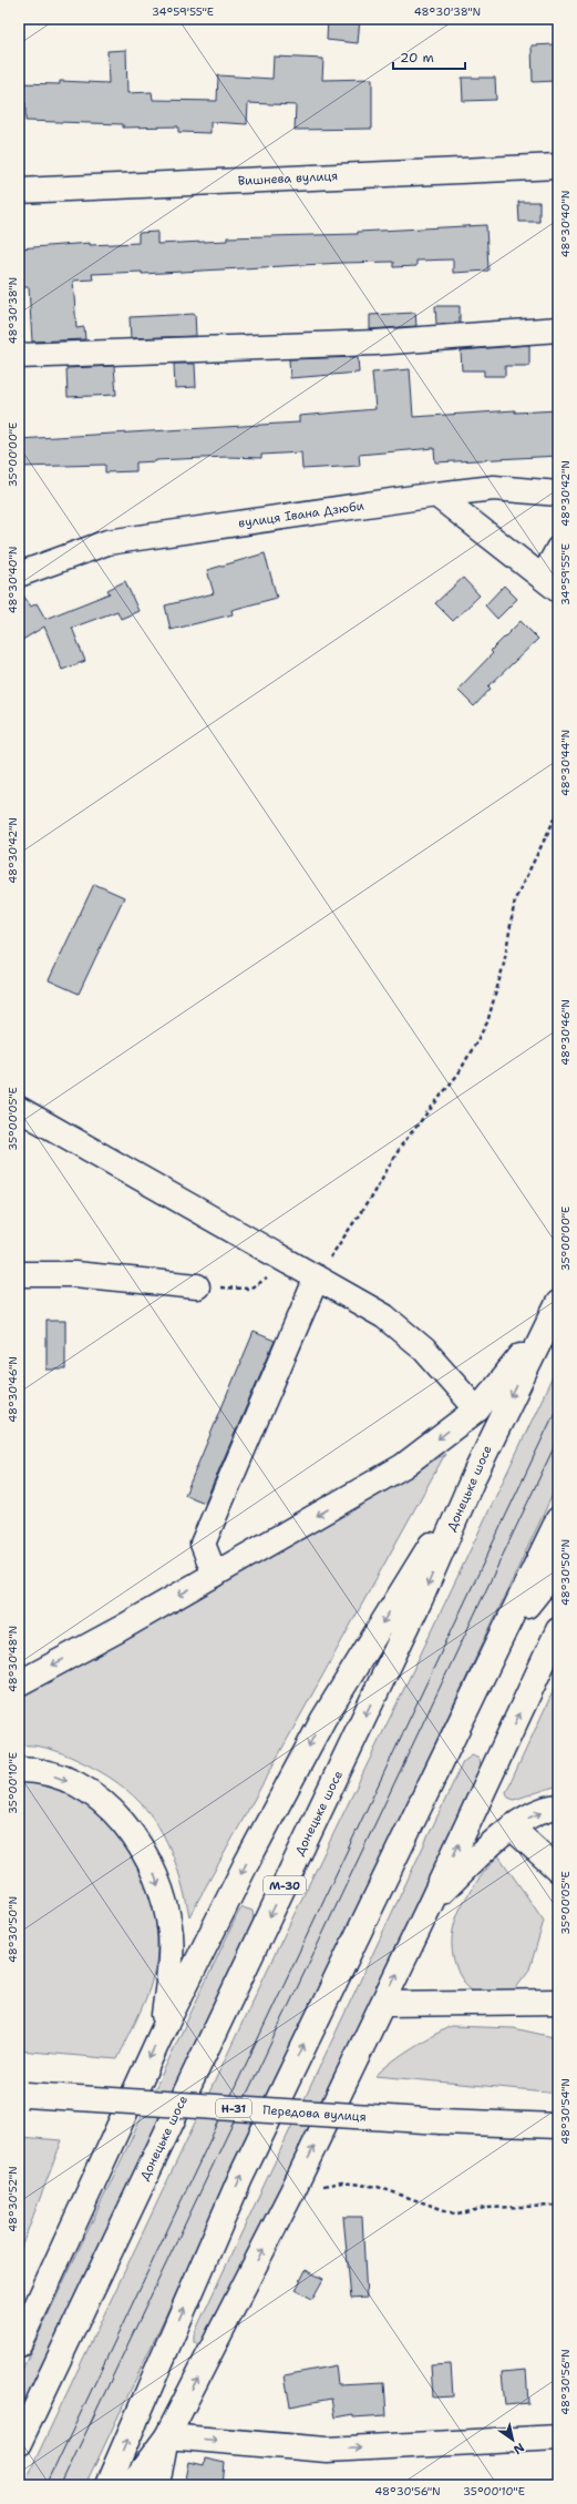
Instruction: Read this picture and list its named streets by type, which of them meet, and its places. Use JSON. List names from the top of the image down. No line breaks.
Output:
{"streets":{"main road":["Вишнева вулиця","вулиця Івана Дзюби","Донецьке шосе","М-30","Н-31","Передова вулиця"]},"scale_bar":"20 m","north":"bottom right","coordinates":["34°59'55\"E","48°30'38\"N","48°30'40\"N","35°00'00\"E","48°30'42\"N","48°30'44\"N","48°30'46\"N","35°00'05\"E","48°30'50\"N","48°30'48\"N","35°00'10\"E","48°30'54\"N","48°30'52\"N","48°30'56\"N"]}
